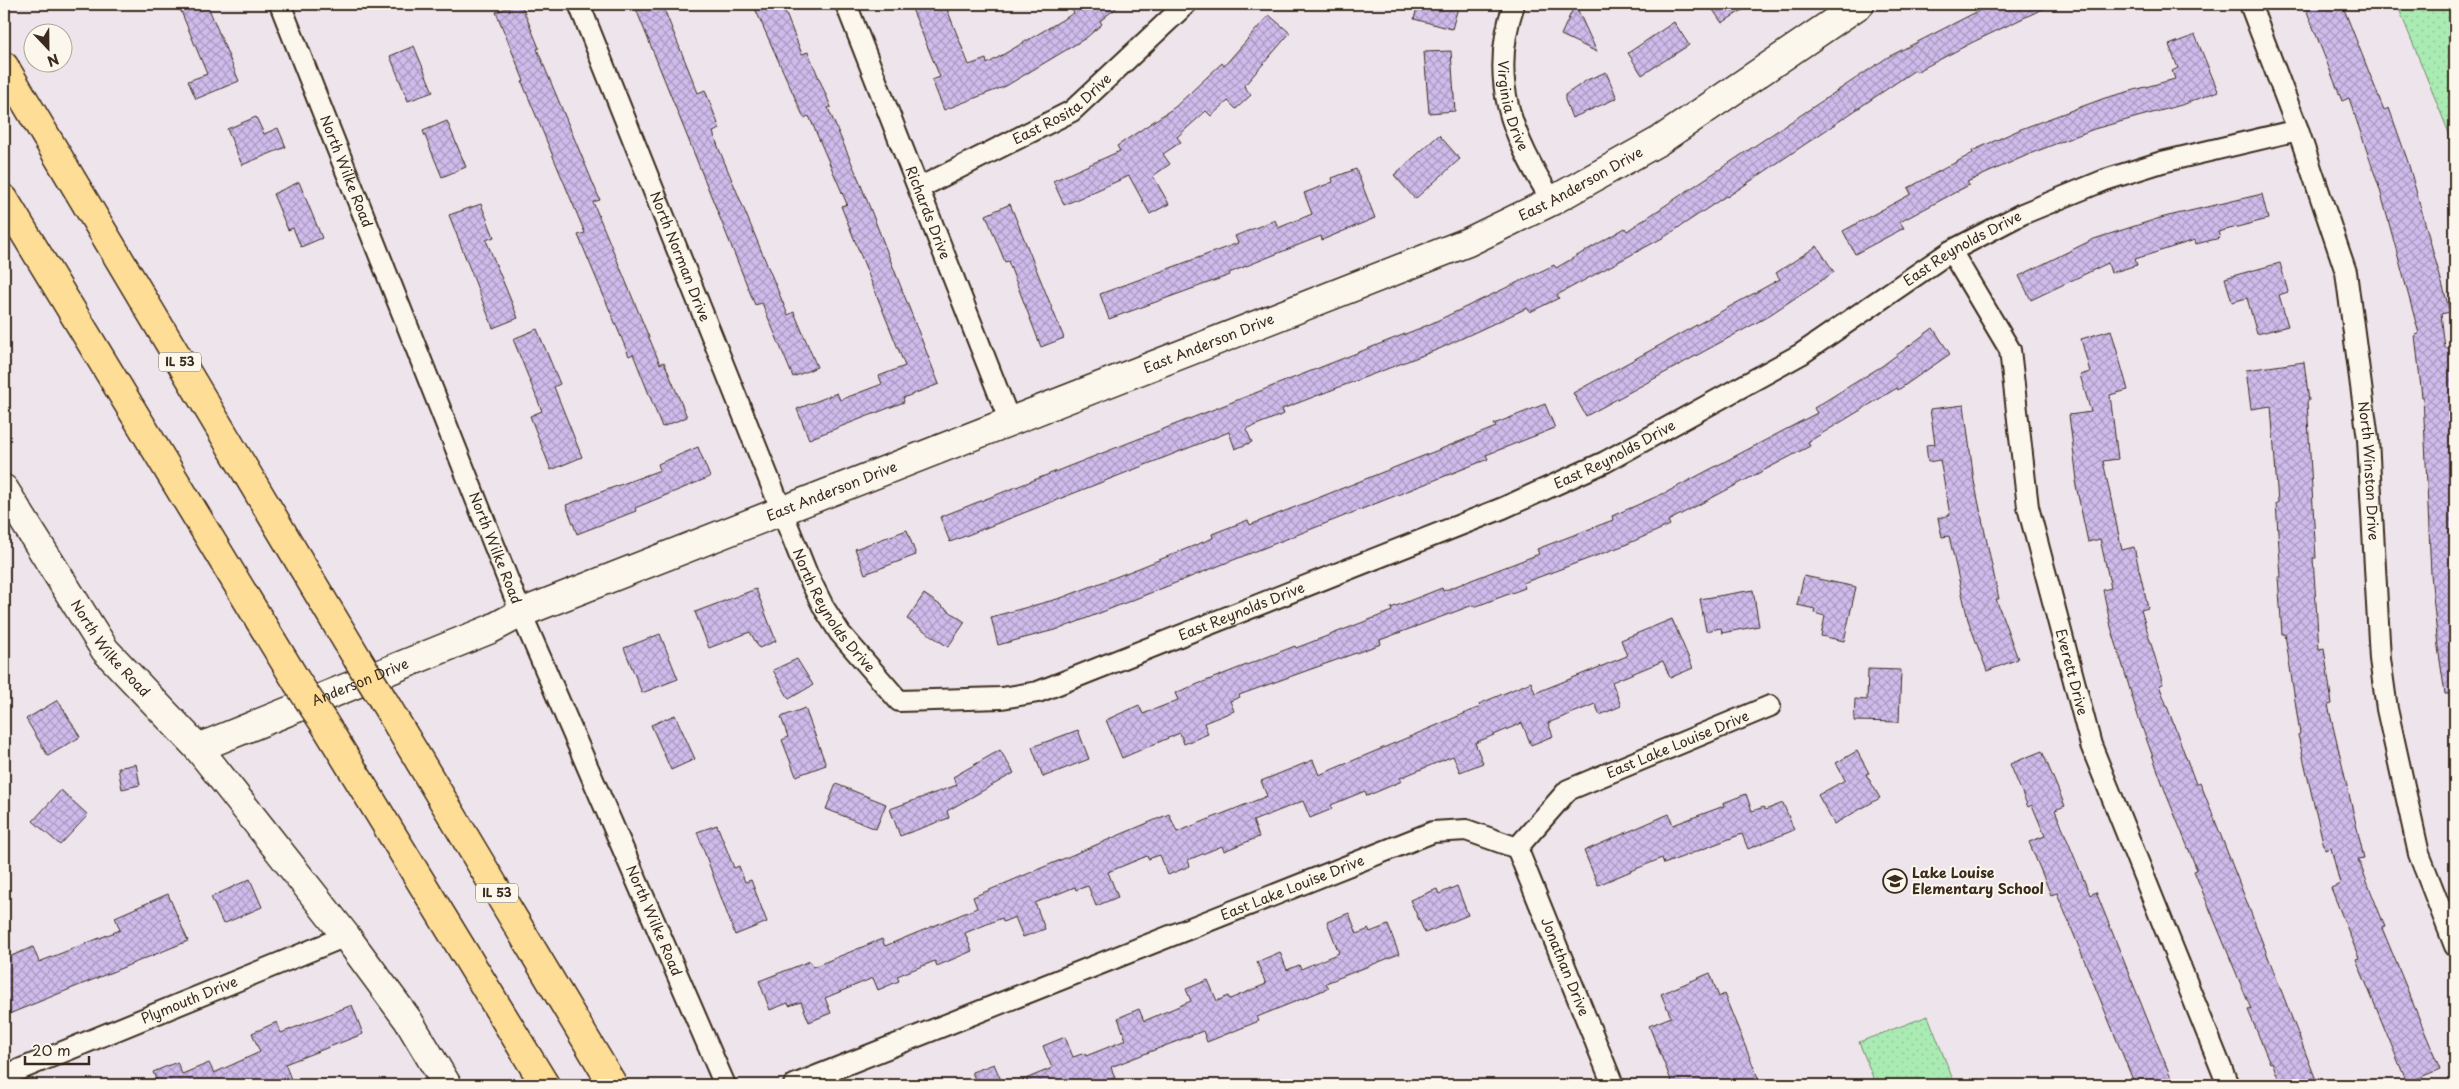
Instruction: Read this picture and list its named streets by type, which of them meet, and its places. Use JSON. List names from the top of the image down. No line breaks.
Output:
{"streets":{"highway":["IL 53"],"street":["Virginia Drive","East Rosita Drive","North Wilke Road","East Anderson Drive","Richards Drive","East Reynolds Drive","North Norman Drive","North Winston Drive","North Reynolds Drive","Everett Drive","Anderson Drive","East Lake Louise Drive","Jonathan Drive","Plymouth Drive"]},"crossings":[["Virginia Drive","East Anderson Drive"],["East Rosita Drive","Richards Drive"],["North Wilke Road","East Anderson Drive"],["North Wilke Road","Anderson Drive"],["North Wilke Road","Plymouth Drive"],["East Anderson Drive","Richards Drive"],["East Anderson Drive","North Norman Drive"],["East Anderson Drive","North Reynolds Drive"],["East Anderson Drive","Anderson Drive"],["East Reynolds Drive","North Winston Drive"],["East Reynolds Drive","North Reynolds Drive"],["East Reynolds Drive","Everett Drive"],["North Norman Drive","North Reynolds Drive"],["East Lake Louise Drive","Jonathan Drive"]],"places":{"school or university":["Lake Louise Elementary School"]},"scale_bar":"20 m","north":"bottom"}
